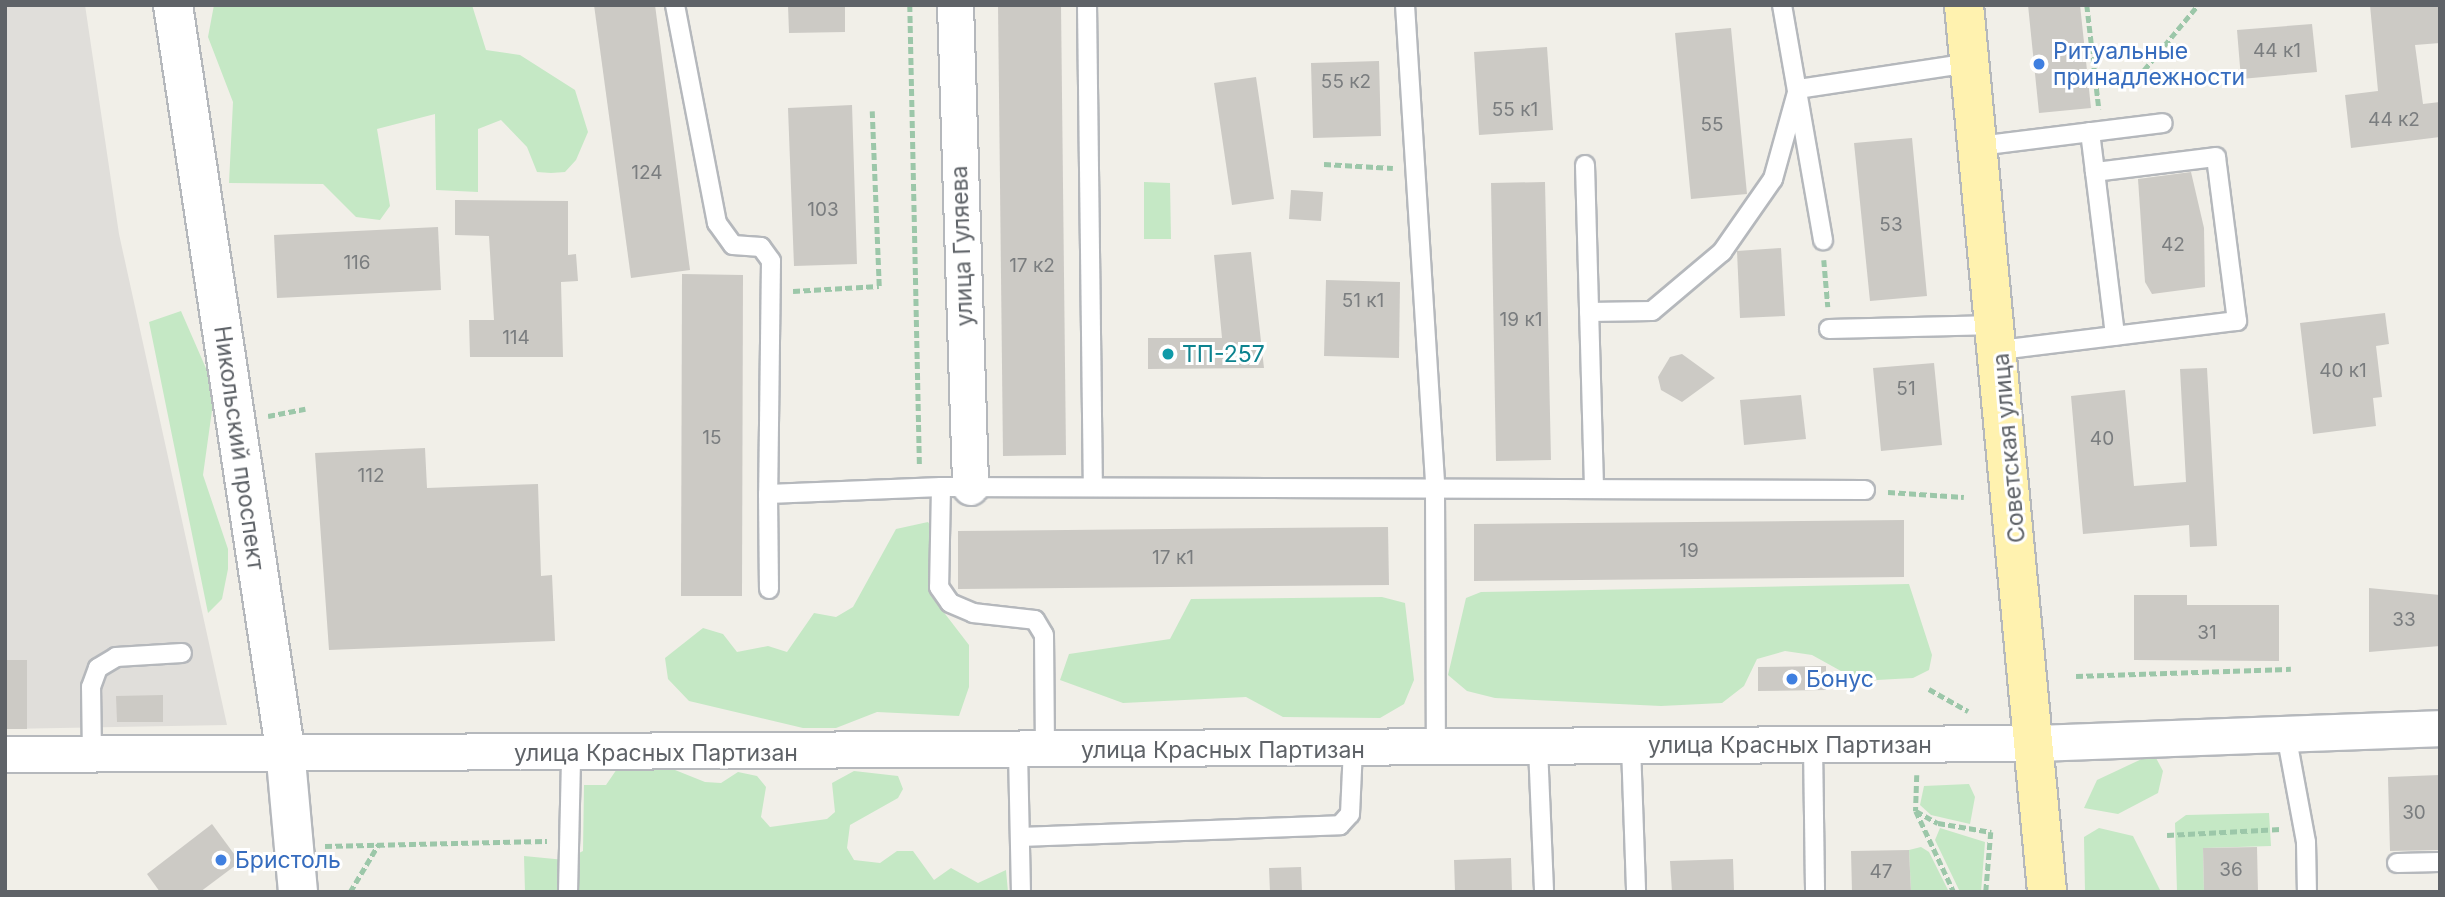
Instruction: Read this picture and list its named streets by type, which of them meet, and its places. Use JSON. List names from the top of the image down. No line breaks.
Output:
{"streets":{"main road":["Никольский проспект","Советская улица"],"street":["улица Гуляева","улица Красных Партизан"]},"crossings":[["улица Гуляева","улица Красных Партизан"],["Никольский проспект","улица Красных Партизан"],["Советская улица","улица Красных Партизан"]],"places":["Ритуальные принадлежности","ТП-257","Бонус","Бристоль"],"house_numbers":["44 к1","55 к2","55 к1","44 к2","55","124","103","53","42","116","17 к2","51 к1","19 к1","114","40 к1","51","15","40","112","19","17 к1","33","31","30","36","47"]}
